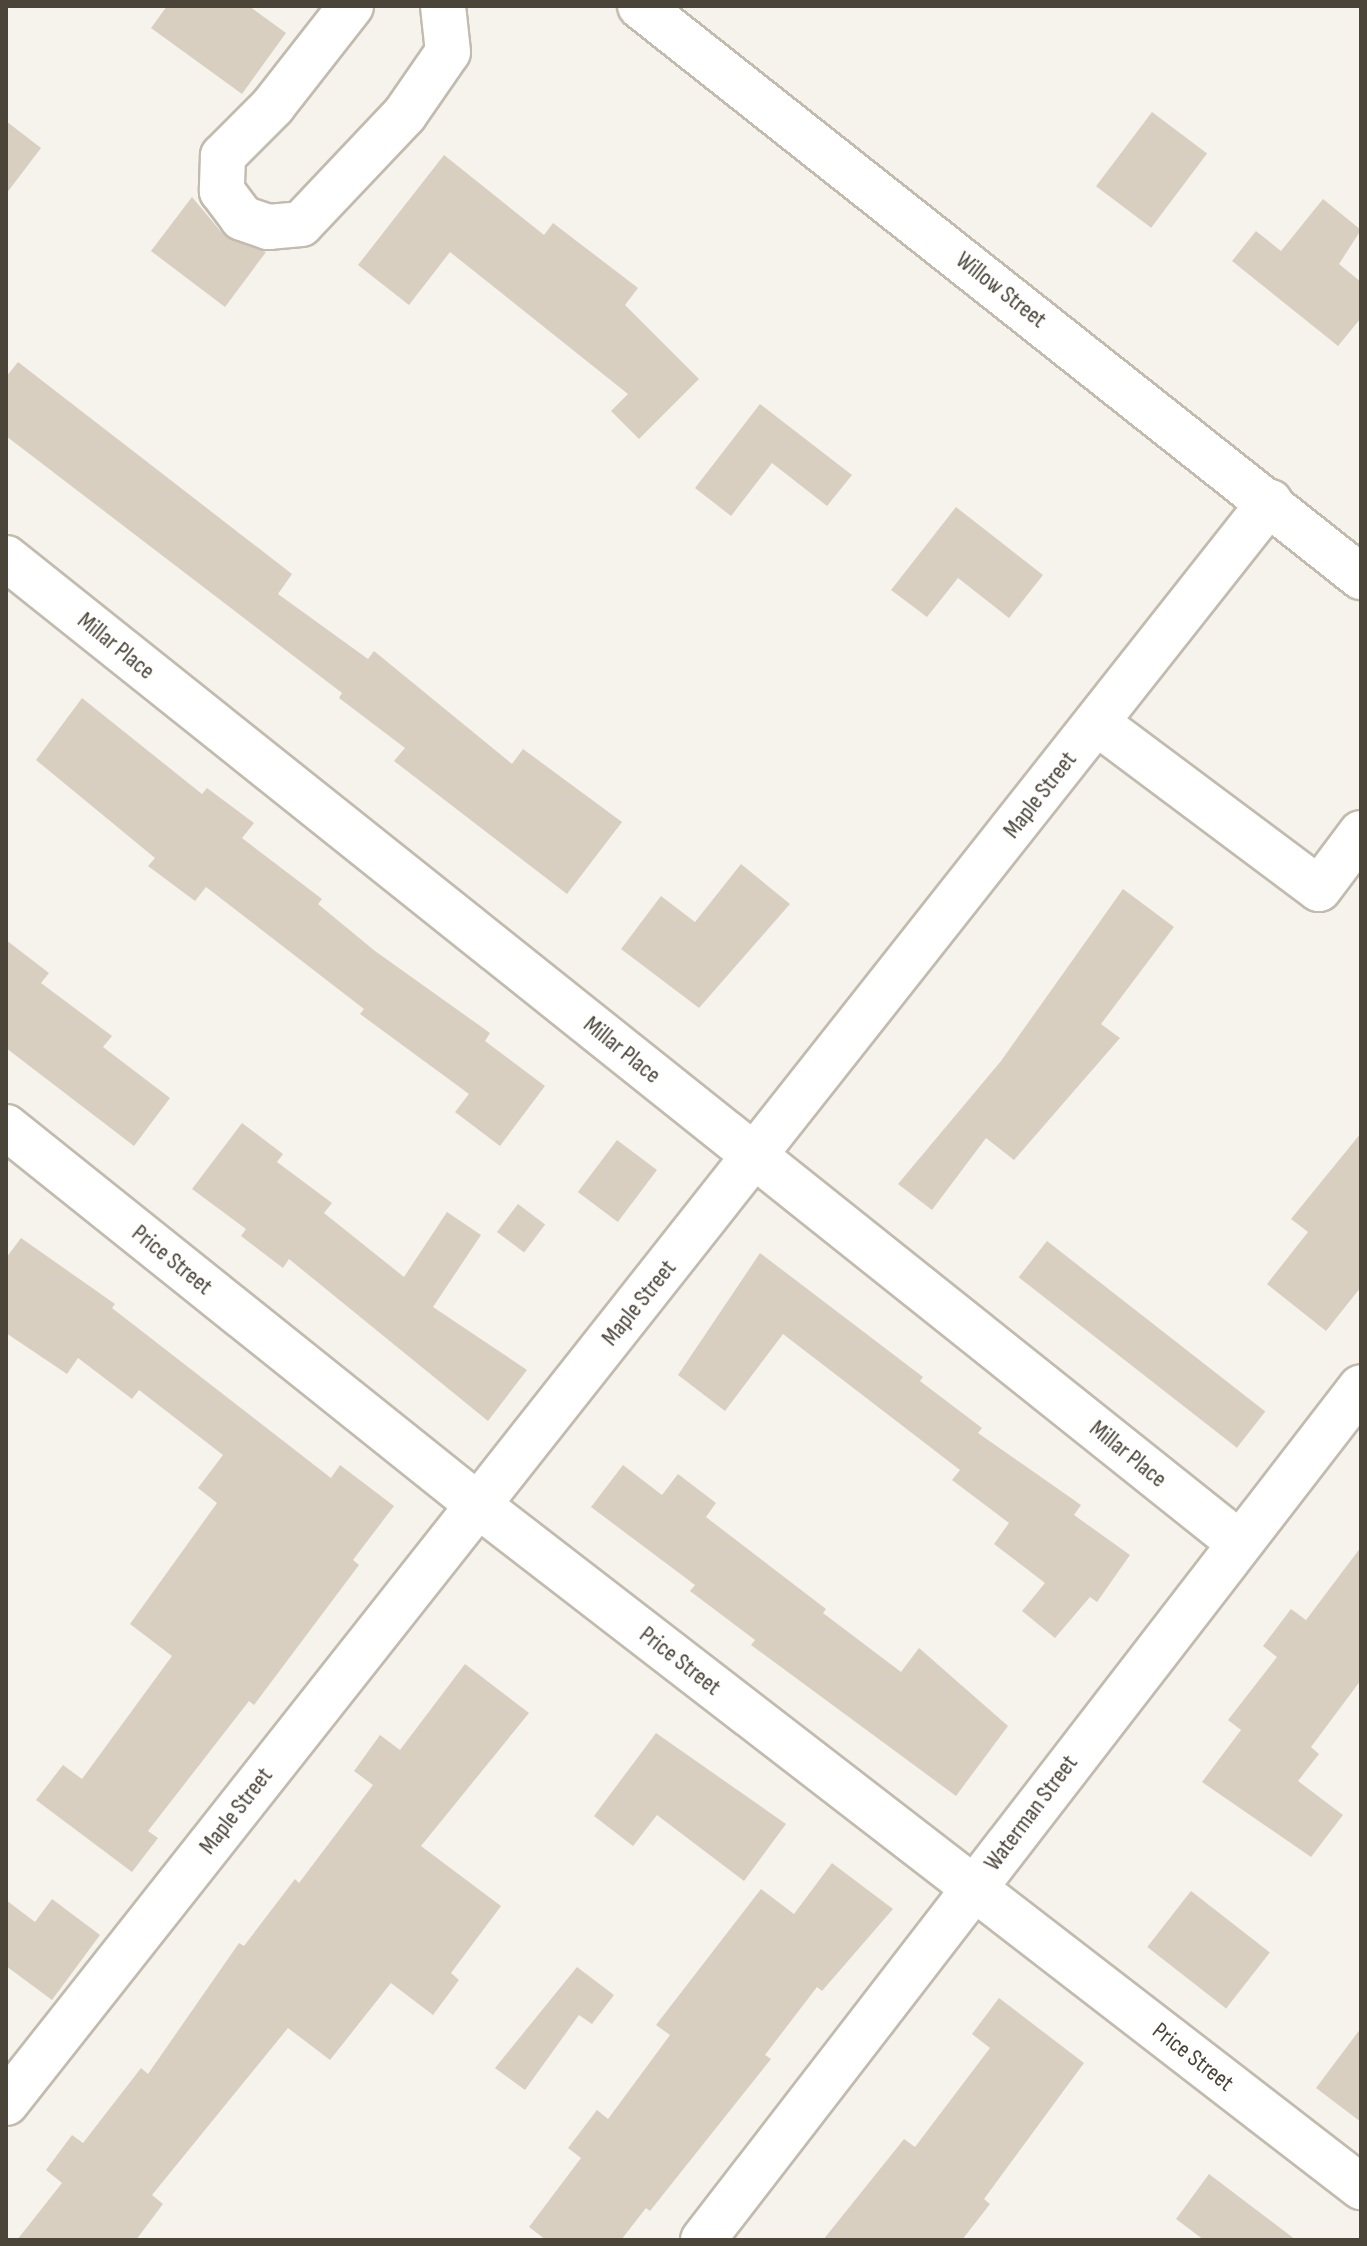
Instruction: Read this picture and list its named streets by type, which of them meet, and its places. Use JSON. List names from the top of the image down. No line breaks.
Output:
{"streets":{"street":["Willow Street","Millar Place","Maple Street","Price Street","Waterman Street"]},"crossings":[["Willow Street","Maple Street"],["Millar Place","Maple Street"],["Millar Place","Waterman Street"],["Maple Street","Price Street"],["Price Street","Waterman Street"]]}
